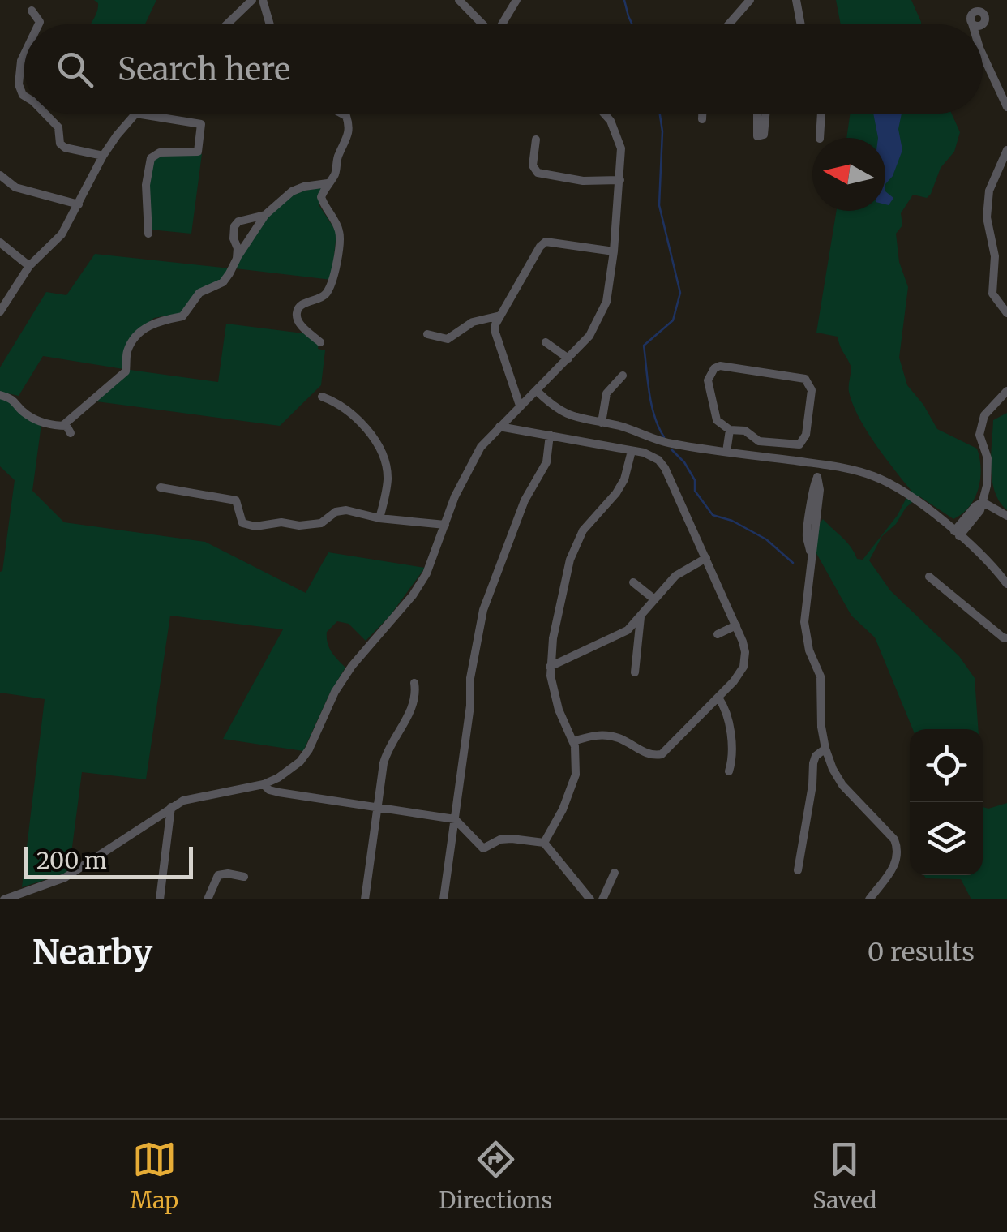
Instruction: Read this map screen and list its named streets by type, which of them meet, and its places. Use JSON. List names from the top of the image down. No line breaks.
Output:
{"scale_bar":"200 m","north":"left","page":{"search":"Search here","scale":"200 m","heading":["Nearby","0 results"],"nav":["Map","Directions","Saved"]}}
